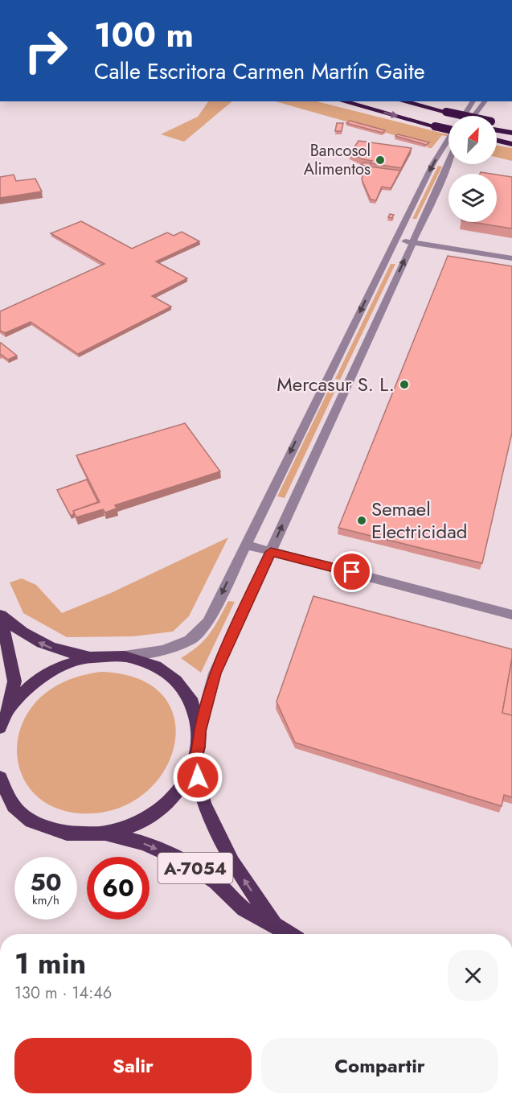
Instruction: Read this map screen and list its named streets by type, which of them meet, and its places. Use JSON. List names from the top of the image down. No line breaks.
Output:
{"streets":{"main road":["A-7054"]},"places":["Bancosol Alimentos","Mercasur S. L.","Semael Electricidad"],"north":"top right","page":{"turn":["100 m","Calle Escritora Carmen Martín Gaite"],"speed":"50 km/h","limit":"60","heading":["1 min","130 m · 14:46"],"buttons":["Salir","Compartir"]}}
